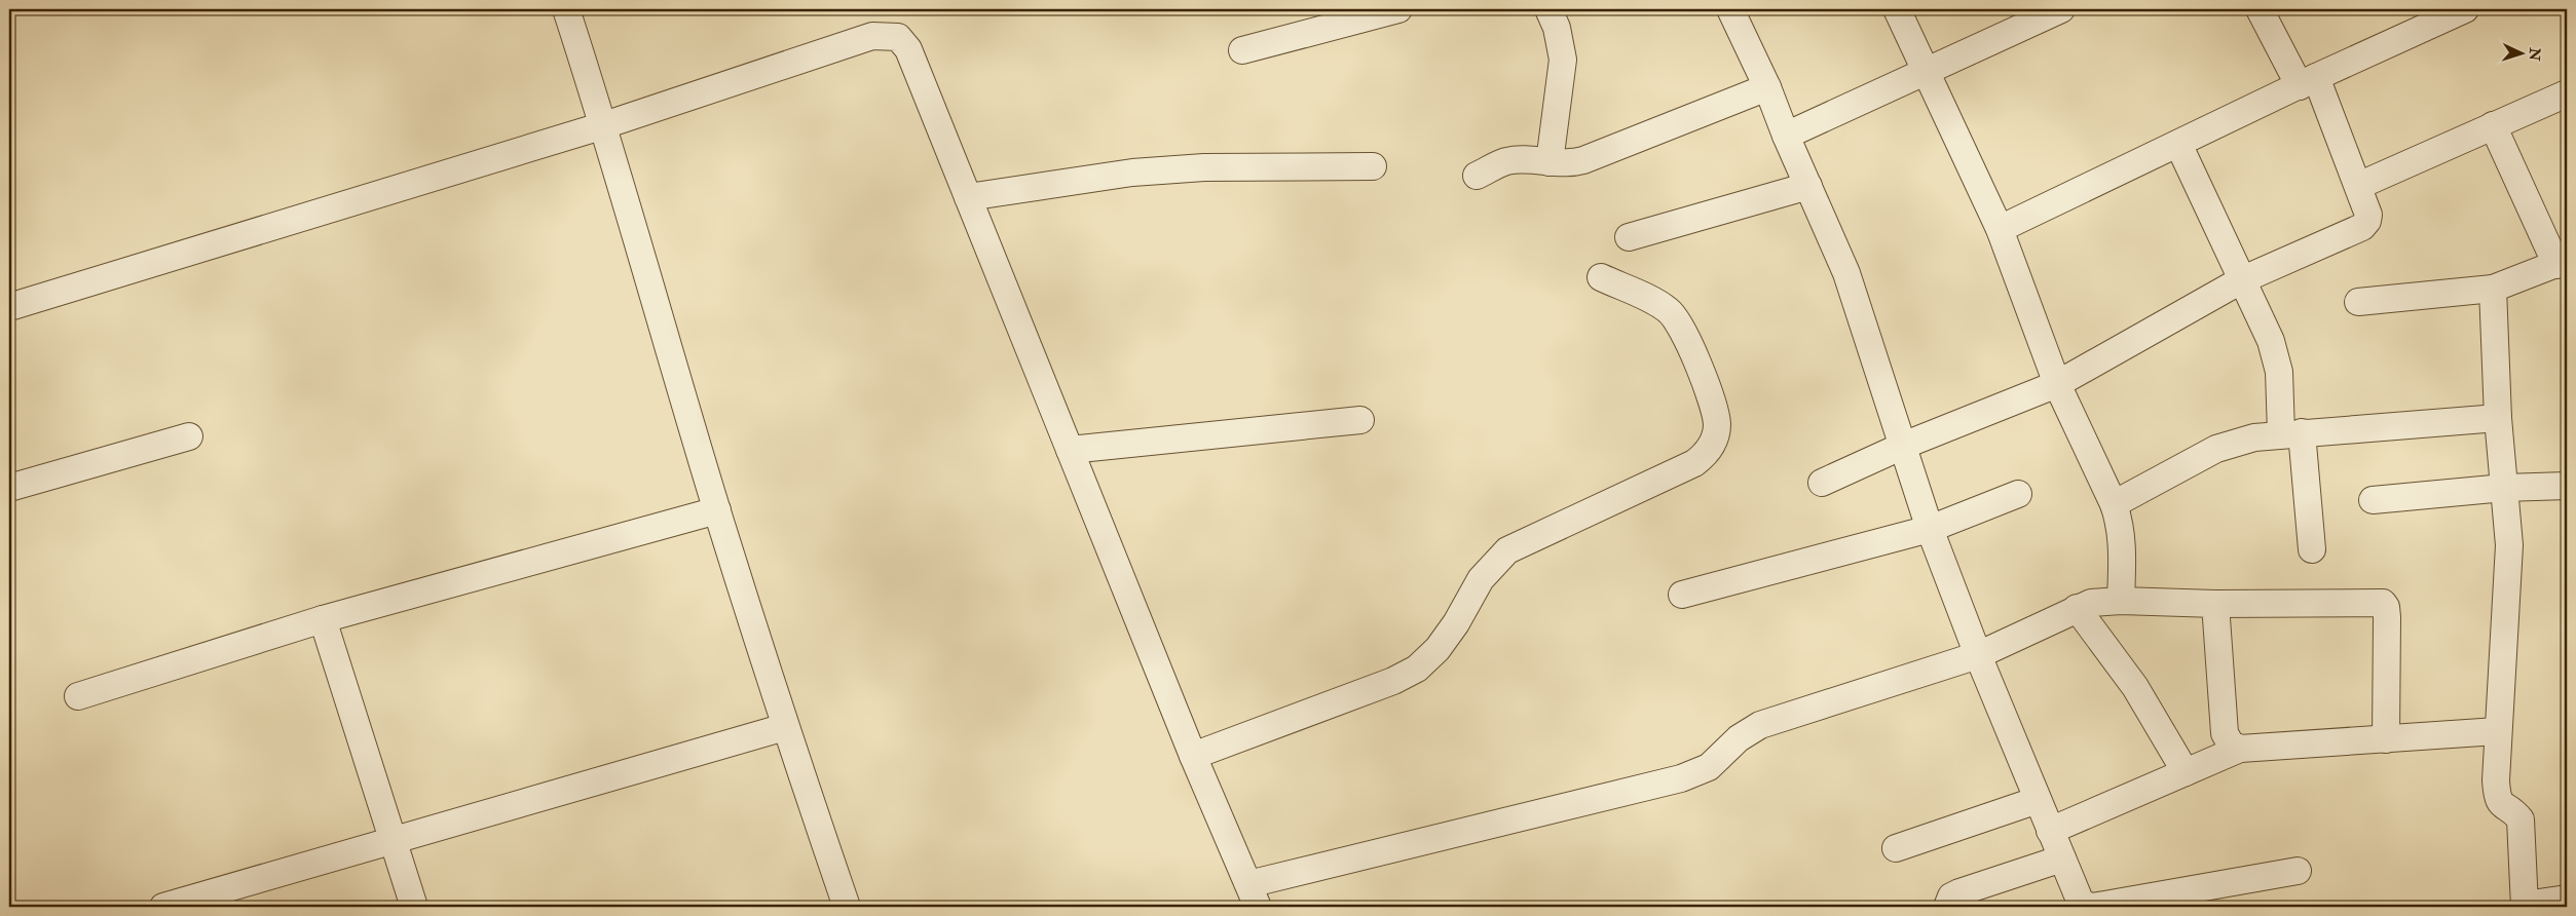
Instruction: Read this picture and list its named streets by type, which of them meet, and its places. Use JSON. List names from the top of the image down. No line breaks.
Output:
{"north":"right"}
